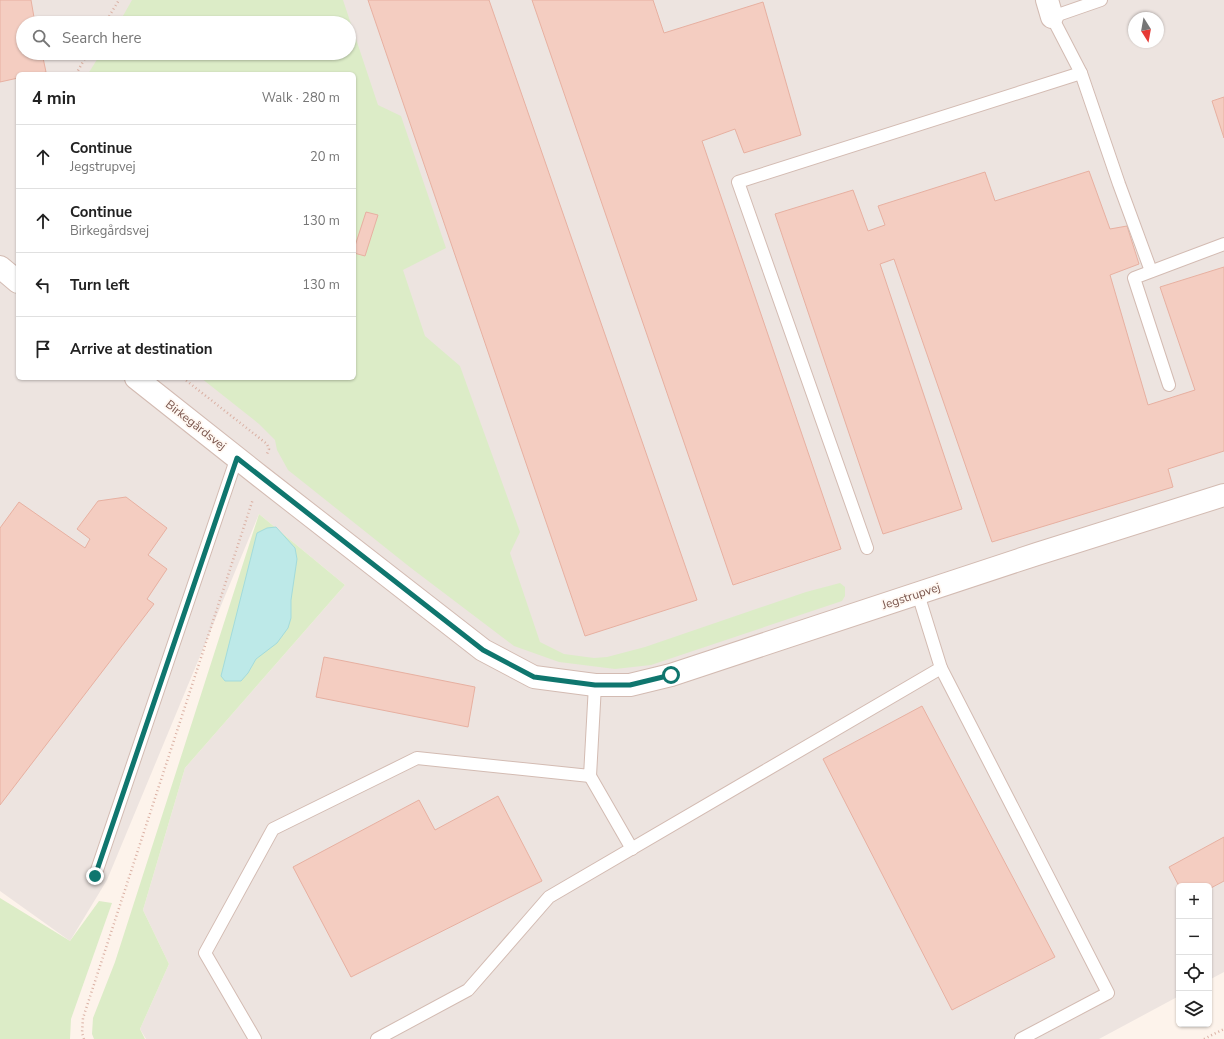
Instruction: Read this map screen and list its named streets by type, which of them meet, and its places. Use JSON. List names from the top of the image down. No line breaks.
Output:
{"streets":{"street":["Birkegårdsvej","Jegstrupvej"]},"crossings":[["Birkegårdsvej","Jegstrupvej"]],"north":"bottom","page":{"search":"Search here","heading":["4 min","Walk · 280 m"],"list":[["Continue","Jegstrupvej","20 m"],["Continue","Birkegårdsvej","130 m"],["Turn left","130 m"],"Arrive at destination"],"map_buttons":["+","−"]}}
